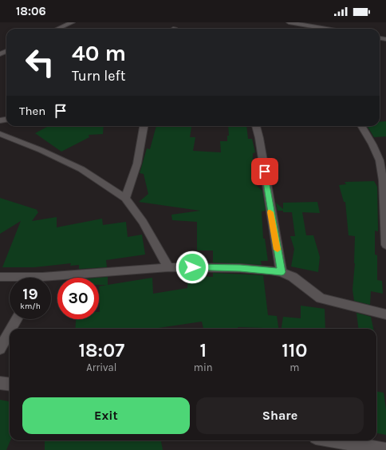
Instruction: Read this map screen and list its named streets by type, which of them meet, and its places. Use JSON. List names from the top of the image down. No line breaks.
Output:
{"page":{"status":"18:06","turn":["40 m","Turn left"],"then":"Then","speed":"19 km/h","limit":"30","eta":["18:07","Arrival","1","min","110","m"],"buttons":["Exit","Share"]}}
